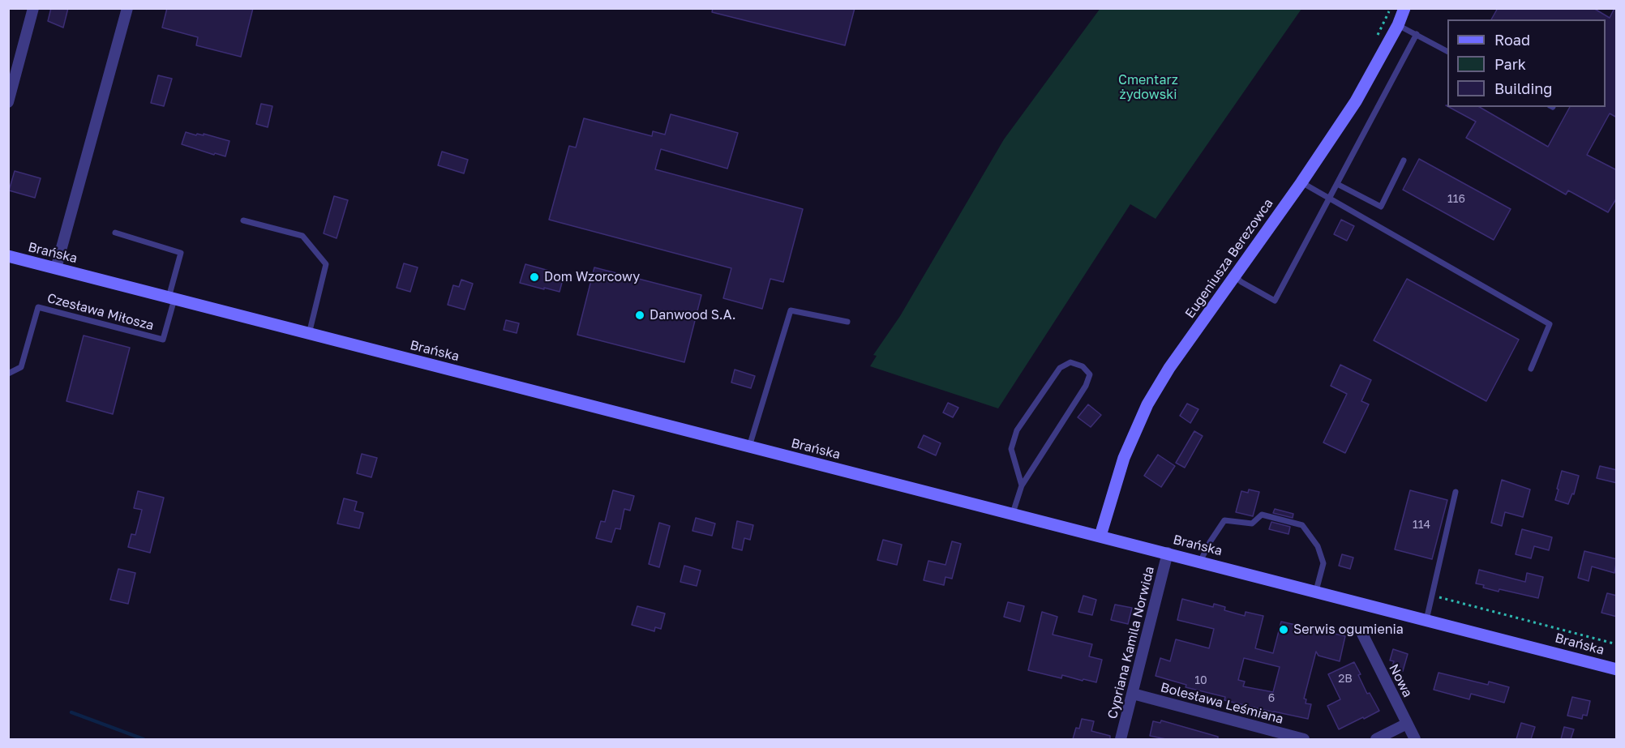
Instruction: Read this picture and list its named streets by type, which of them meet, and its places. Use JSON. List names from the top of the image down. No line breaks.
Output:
{"streets":{"street":["Brańska","Eugeniusza Berezowca","Cypriana Kamila Norwida","Nowa","Bolesława Leśmiana"],"lane":["Czesława Miłosza"]},"crossings":[["Brańska","Eugeniusza Berezowca"],["Brańska","Czesława Miłosza"],["Brańska","Cypriana Kamila Norwida"],["Cypriana Kamila Norwida","Bolesława Leśmiana"]],"parks":["Cmentarz żydowski"],"places":["Dom Wzorcowy","Danwood S.A.","Serwis ogumienia"],"house_numbers":["116","114","2B","10","6"],"legend":["Road","Park","Building"]}
